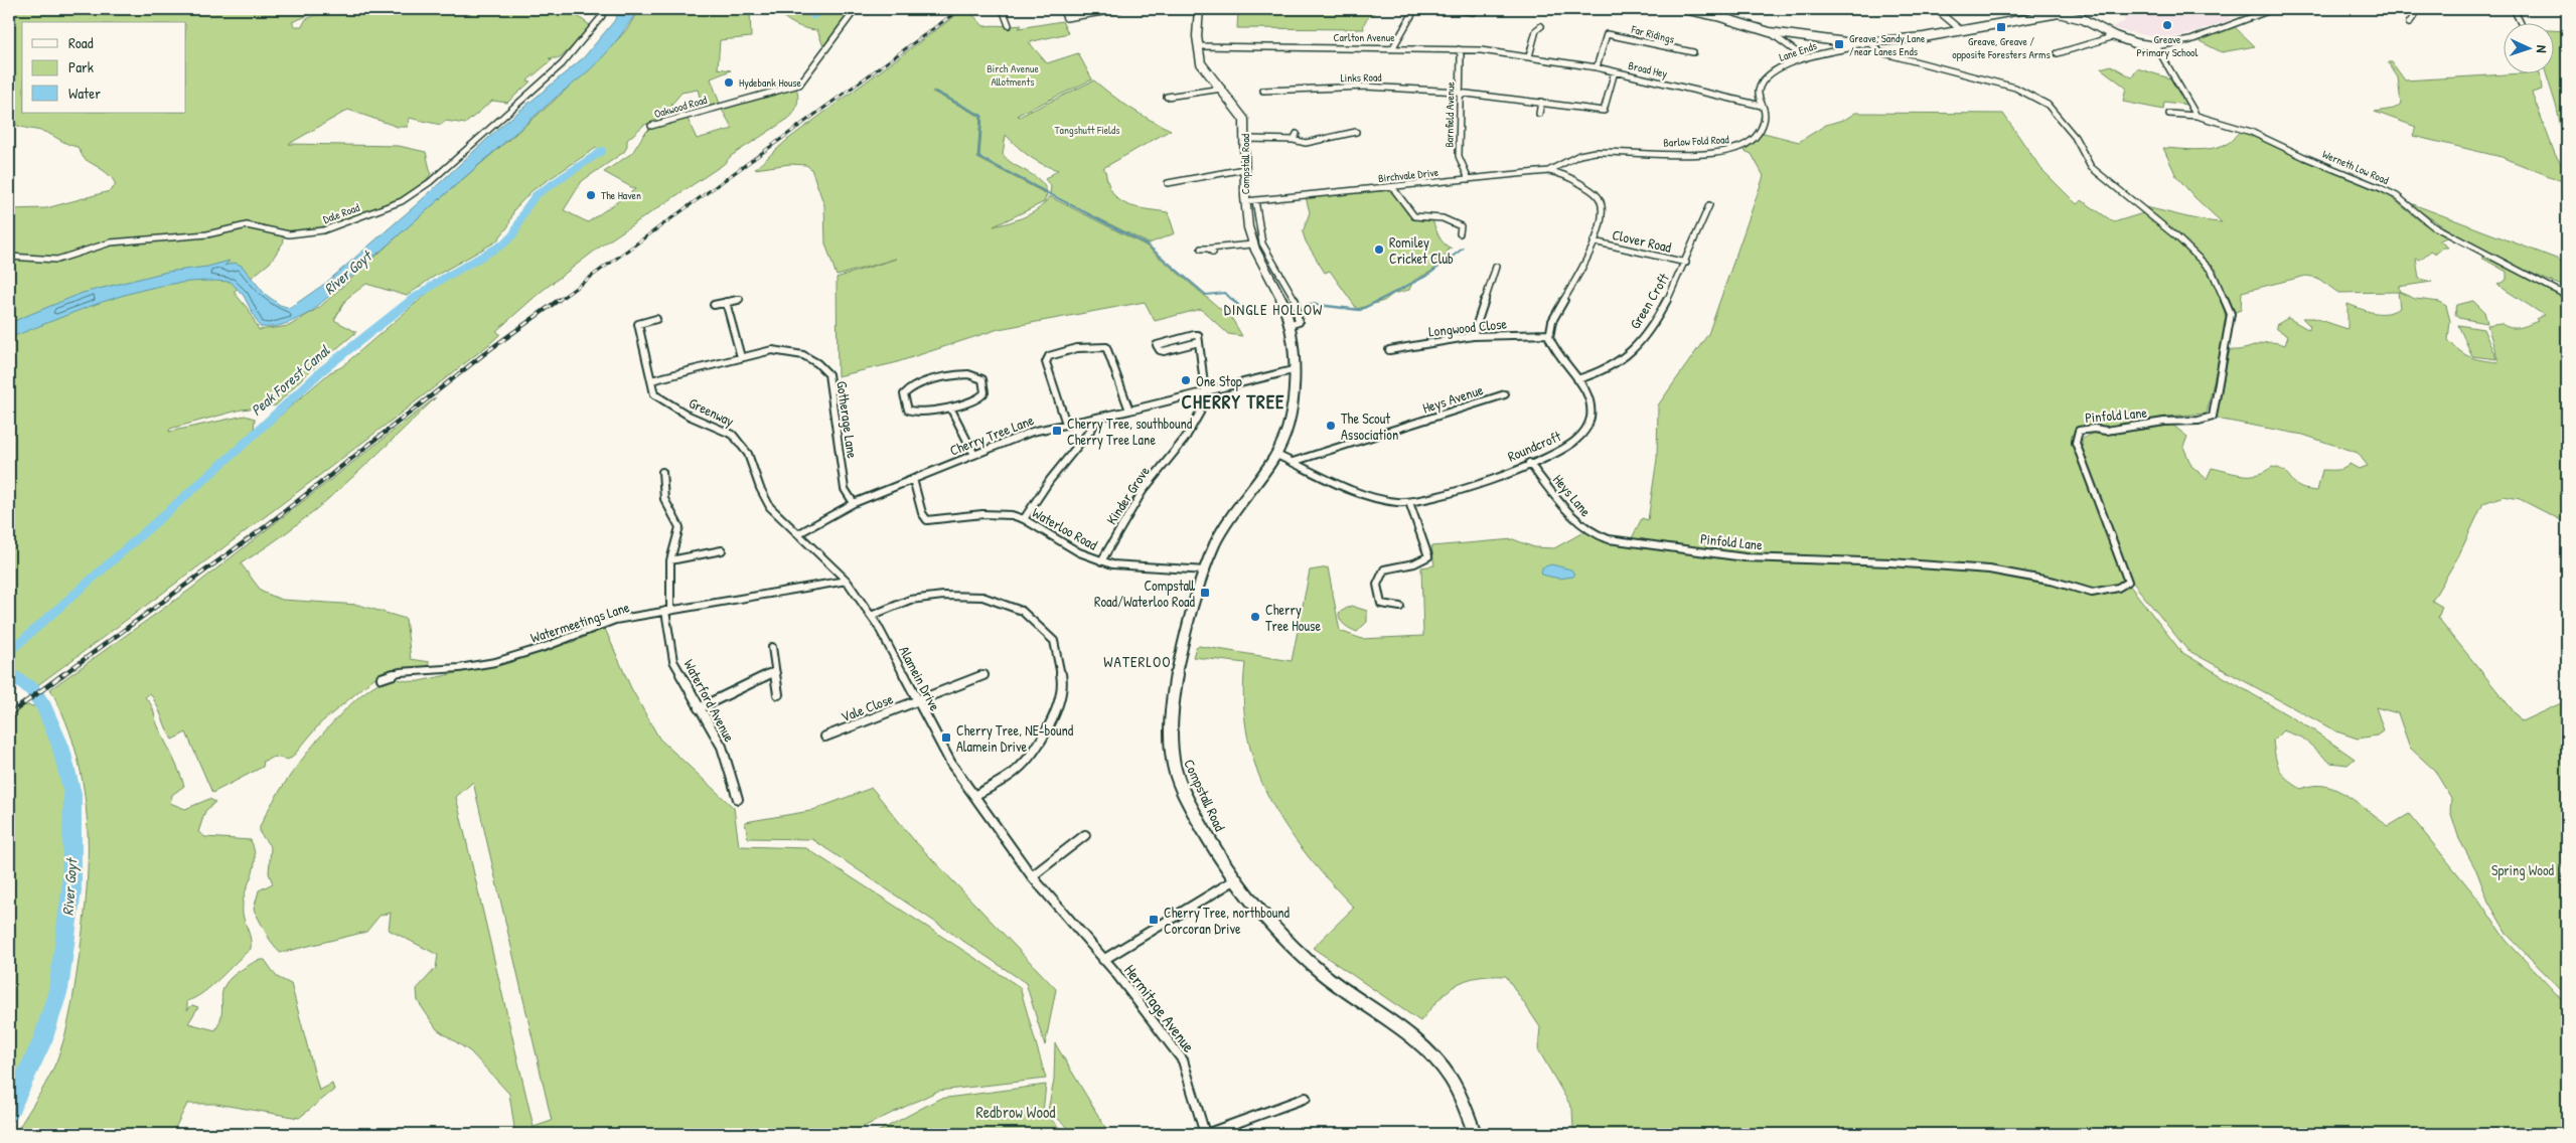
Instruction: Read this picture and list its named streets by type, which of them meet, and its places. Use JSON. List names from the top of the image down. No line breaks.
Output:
{"streets":{"main road":["Compstall Road"],"street":["Far Ridings","Carlton Avenue","Lane Ends","Broad Hey","Links Road","Oakwood Road","Barnfield Avenue","Barlow Fold Road","Werneth Low Road","Birchvale Drive","Dale Road","Clover Road","Green Croft","Longwood Close","Heys Avenue","Greenway","Pinfold Lane","Gotherage Lane","Cherry Tree Lane","Roundcroft","Kinder Grove","Heys Lane","Waterloo Road","Watermeetings Lane","Alamein Drive","Waterford Avenue","Vale Close","Hermitage Avenue"]},"crossings":[["Carlton Avenue","Broad Hey"],["Carlton Avenue","Barnfield Avenue"],["Carlton Avenue","Compstall Road"],["Lane Ends","Barlow Fold Road"],["Broad Hey","Links Road"],["Broad Hey","Barlow Fold Road"],["Links Road","Barnfield Avenue"],["Barnfield Avenue","Birchvale Drive"],["Barlow Fold Road","Birchvale Drive"],["Compstall Road","Birchvale Drive"],["Compstall Road","Cherry Tree Lane"],["Compstall Road","Roundcroft"],["Compstall Road","Waterloo Road"],["Clover Road","Green Croft"],["Green Croft","Roundcroft"],["Longwood Close","Roundcroft"],["Heys Avenue","Roundcroft"],["Greenway","Gotherage Lane"],["Greenway","Cherry Tree Lane"],["Greenway","Alamein Drive"],["Pinfold Lane","Heys Lane"],["Gotherage Lane","Cherry Tree Lane"],["Cherry Tree Lane","Kinder Grove"],["Cherry Tree Lane","Waterloo Road"],["Cherry Tree Lane","Alamein Drive"],["Roundcroft","Heys Lane"],["Kinder Grove","Waterloo Road"],["Watermeetings Lane","Alamein Drive"],["Watermeetings Lane","Waterford Avenue"],["Alamein Drive","Vale Close"],["Alamein Drive","Hermitage Avenue"]],"districts":["DINGLE HOLLOW","CHERRY TREE","WATERLOO"],"water":["River Goyt","Peak Forest Canal"],"parks":["Birch Avenue Allotments","Tangshutt Fields","Spring Wood","Redbrow Wood"],"places":{"other":["Greave Primary School","Hydebank House","The Haven","Romiley Cricket Club","One Stop","The Scout Association","Cherry Tree House"],"transit":["Greave, Greave / opposite Foresters Arms","Greave, Sandy Lane /near Lanes Ends","Cherry Tree, southbound Cherry Tree Lane","Compstall Road/Waterloo Road","Cherry Tree, NE-bound Alamein Drive","Cherry Tree, northbound Corcoran Drive"]},"legend":["Road","Park","Water"],"north":"right"}
